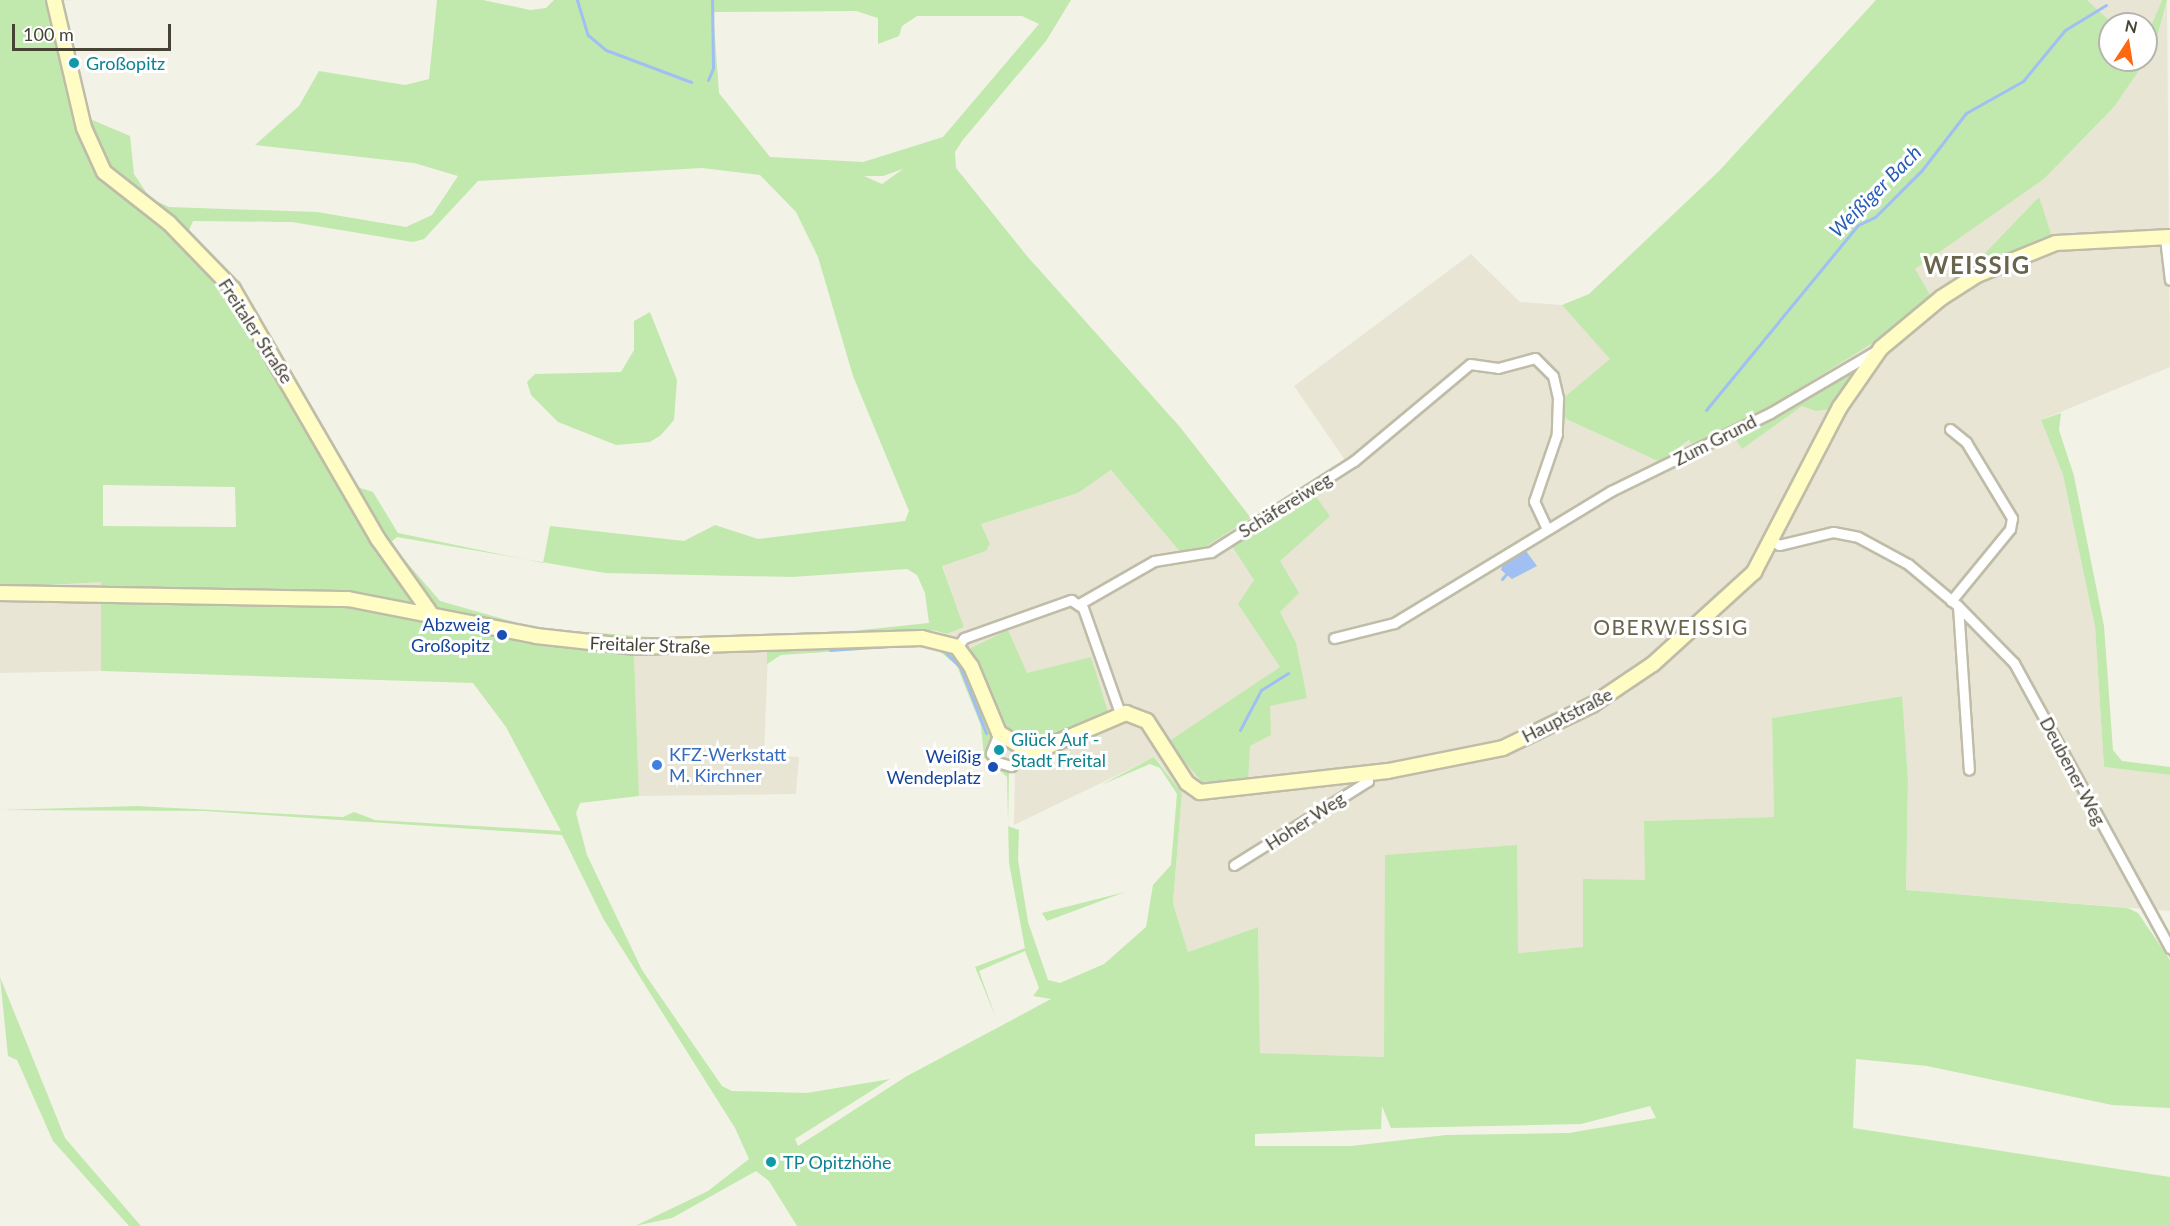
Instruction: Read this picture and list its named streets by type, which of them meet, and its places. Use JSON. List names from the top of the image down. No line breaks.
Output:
{"streets":{"street":["Freitaler Straße","Zum Grund","Schäfereiweg","Hauptstraße","Deubener Weg","Hoher Weg"]},"crossings":[["Zum Grund","Schäfereiweg"],["Zum Grund","Hauptstraße"],["Hauptstraße","Deubener Weg"],["Hauptstraße","Hoher Weg"]],"districts":["WEISSIG","OBERWEISSIG"],"water":["Weißiger Bach"],"places":["Großopitz","Abzweig Großopitz","Glück Auf - Stadt Freital","KFZ-Werkstatt M. Kirchner","Weißig Wendeplatz","TP Opitzhöhe"],"scale_bar":"100 m","north":"top"}
